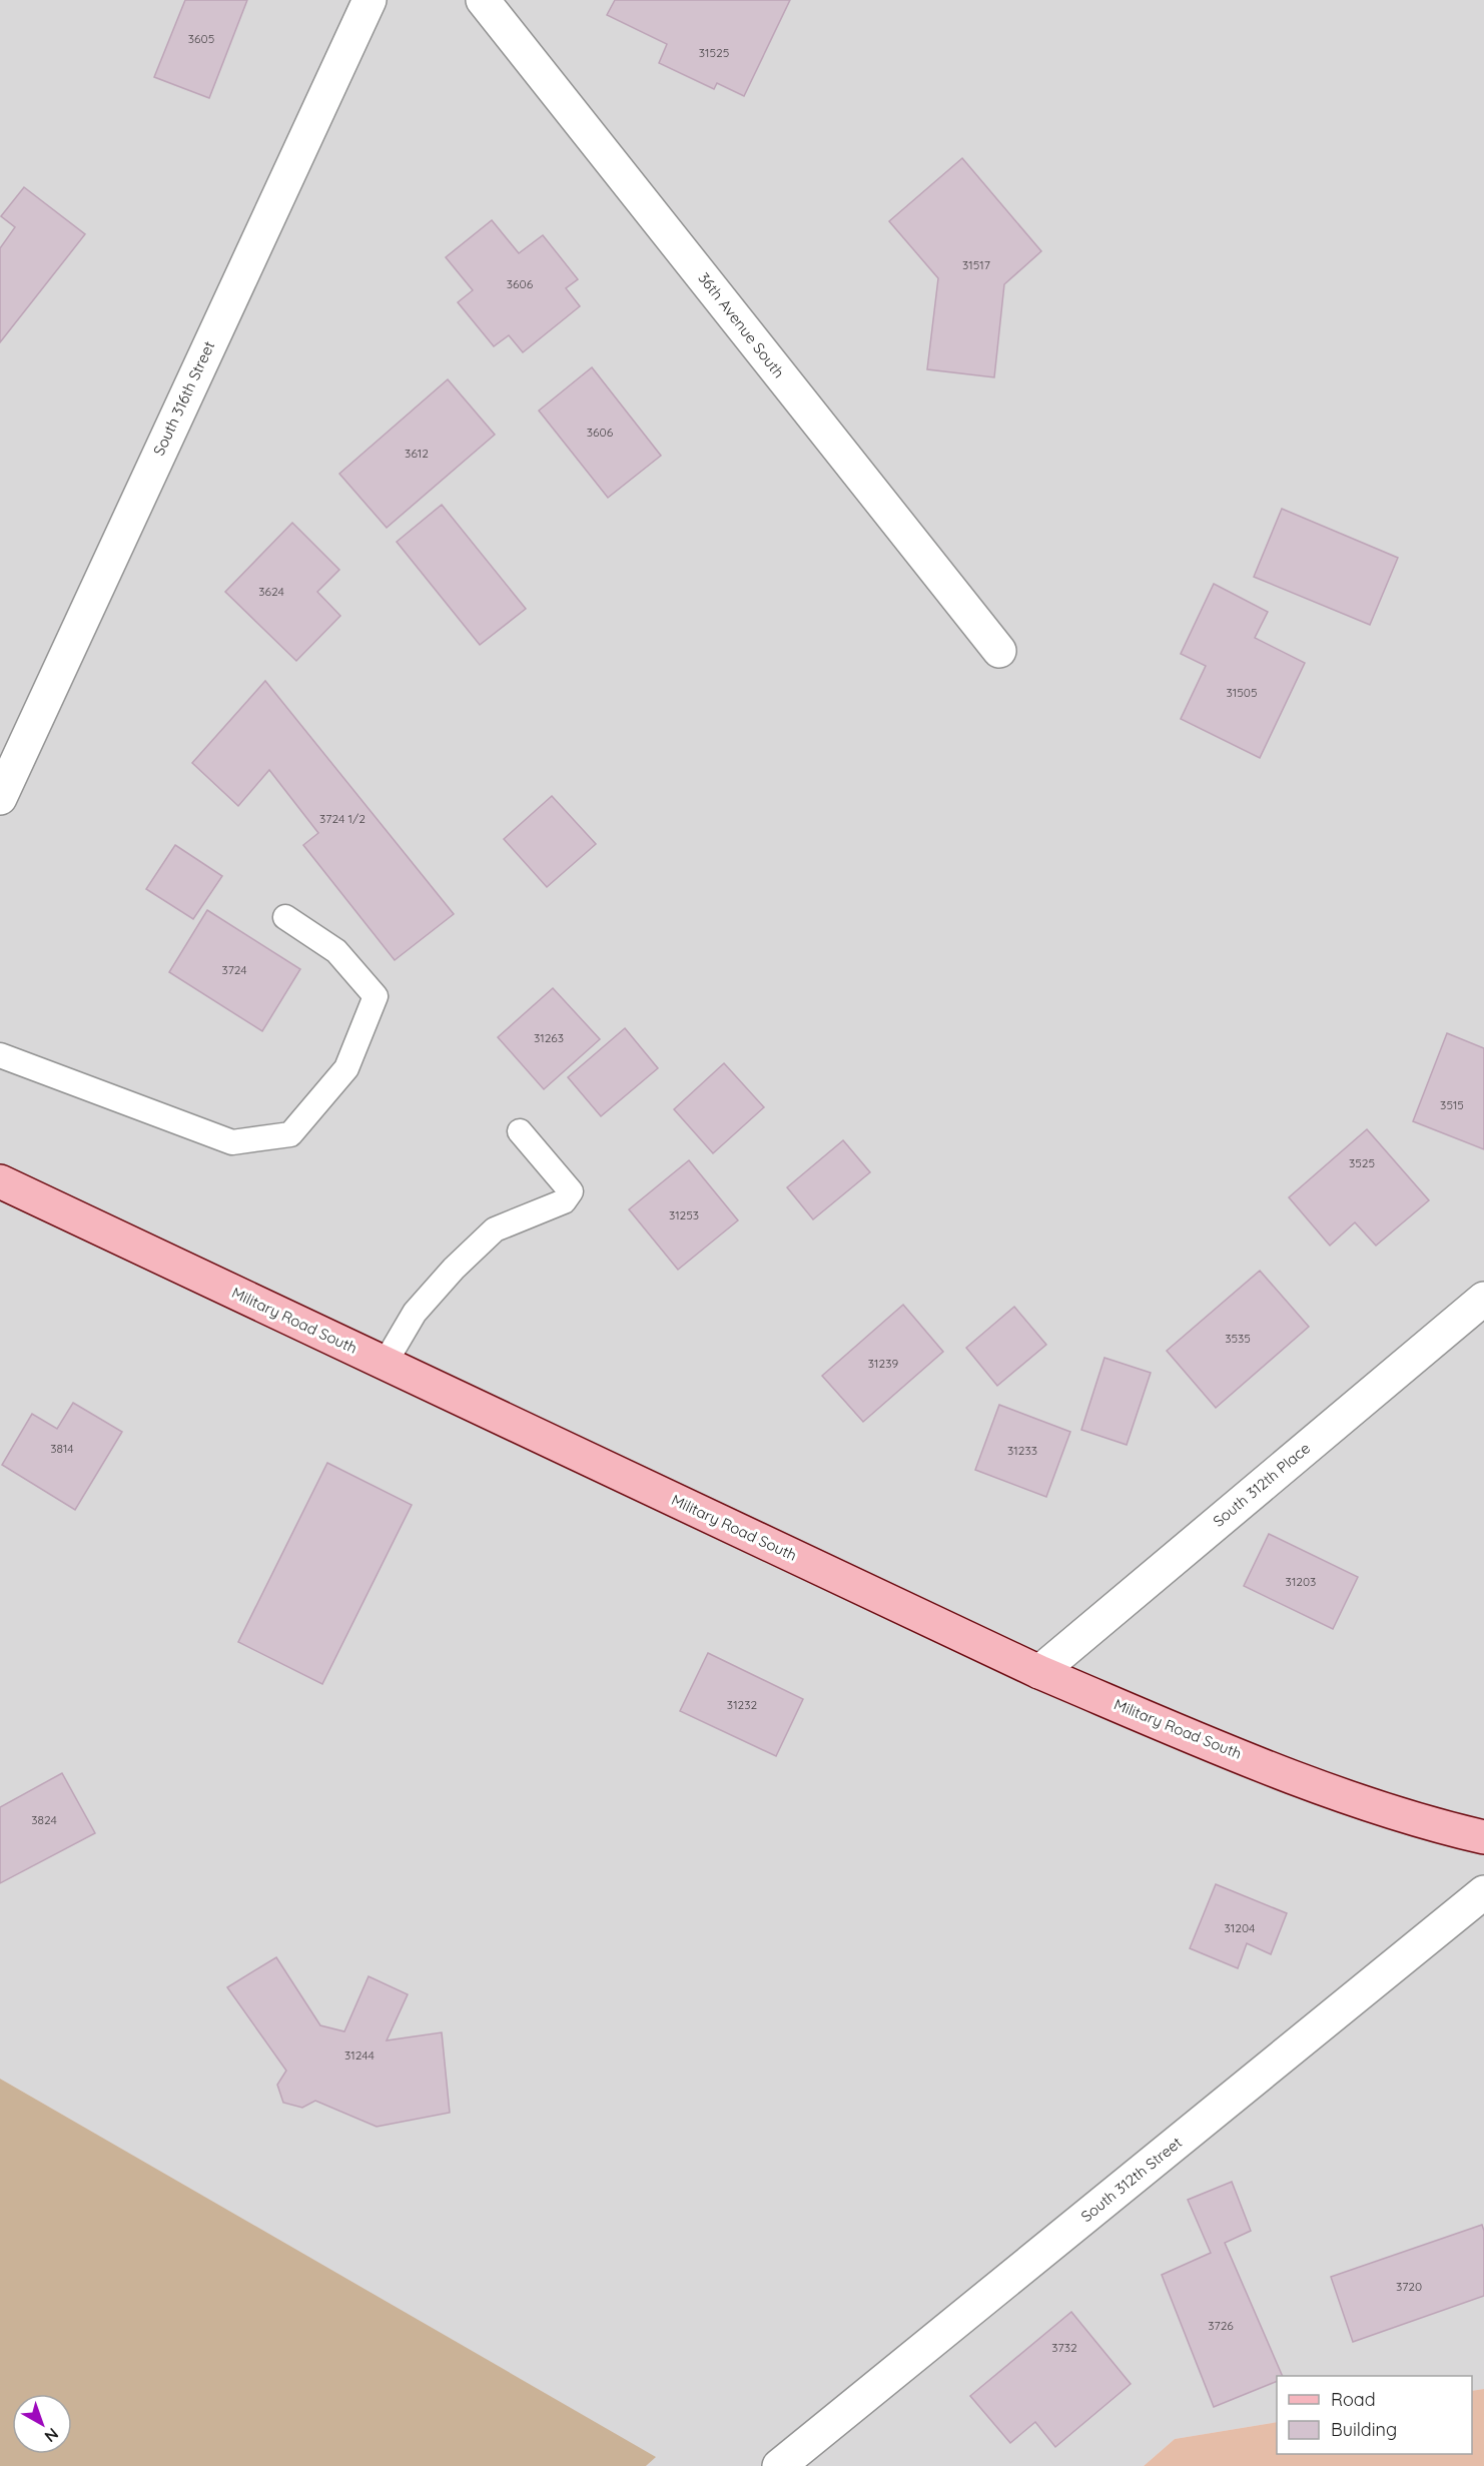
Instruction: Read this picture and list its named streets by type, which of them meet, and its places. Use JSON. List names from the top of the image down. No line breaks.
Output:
{"streets":{"main road":["Military Road South"],"street":["36th Avenue South","South 316th Street","South 312th Place","South 312th Street"]},"crossings":[["Military Road South","South 312th Place"]],"house_numbers":["3605","31525","31517","3606","3606","3612","3624","31505","3724 1/2","3724","31263","3515","3525","31253","3535","31239","3814","31233","31203","31232","3824","31204","31244","3720","3726","3732"],"legend":["Road","Building"],"north":"bottom right"}
